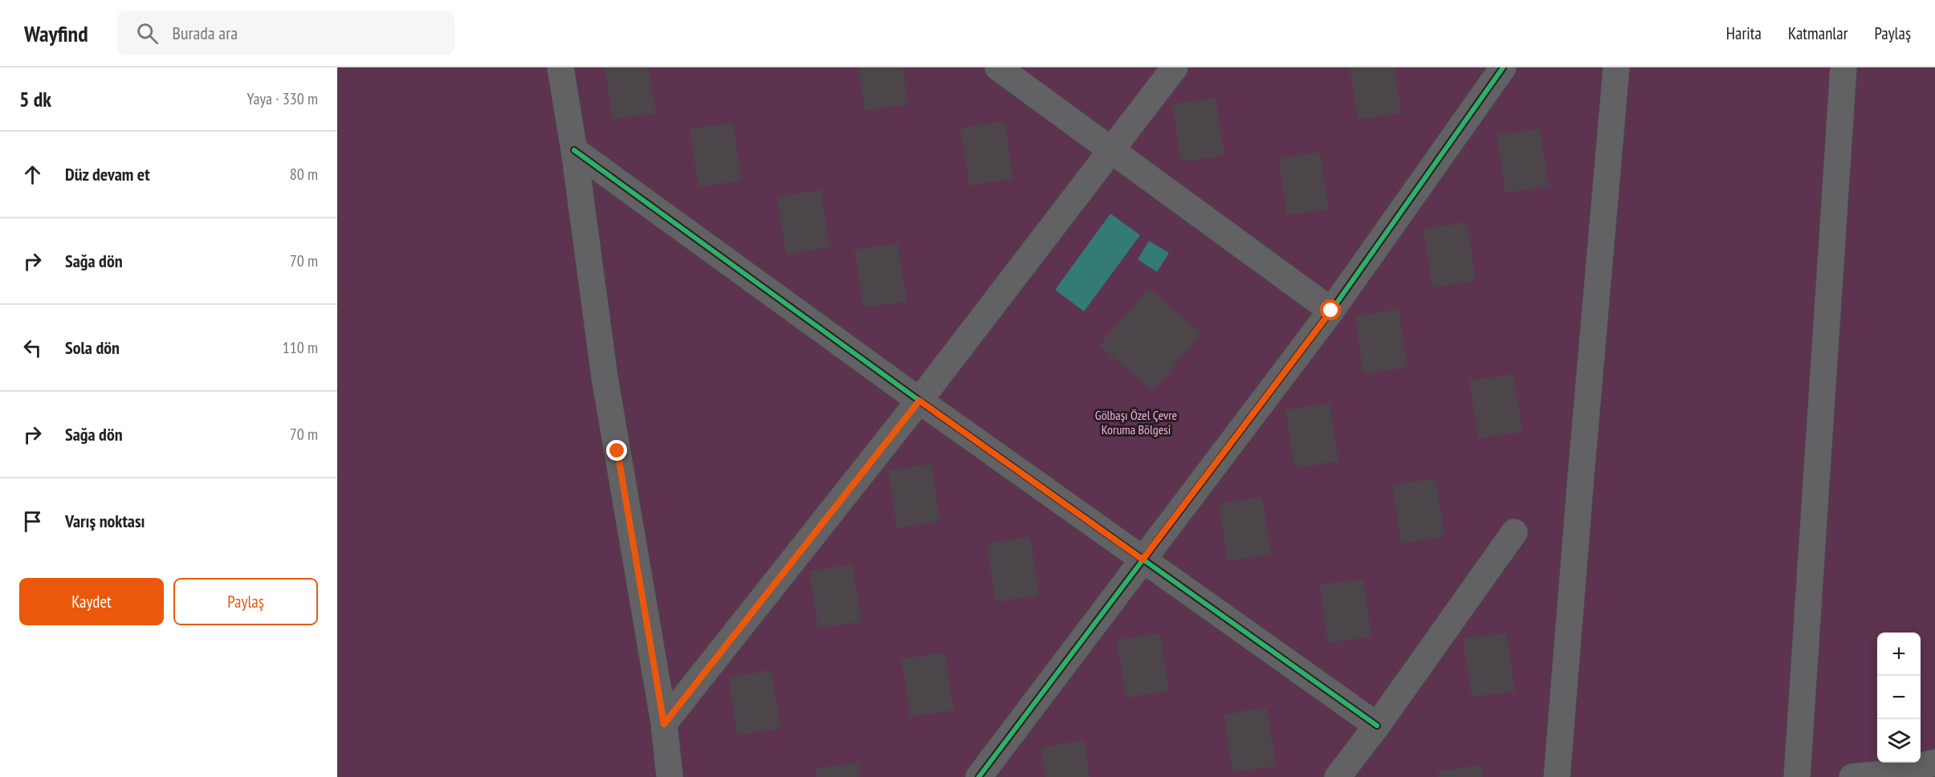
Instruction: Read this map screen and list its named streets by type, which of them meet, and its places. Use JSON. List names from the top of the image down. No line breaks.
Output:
{"parks":["Gölbaşı Özel Çevre Koruma Bölgesi"],"page":{"header":"Wayfind","search":"Burada ara","nav":["Harita","Katmanlar","Paylaş"],"heading":["5 dk","Yaya · 330 m"],"list":[["Düz devam et","80 m"],["Sağa dön","70 m"],["Sola dön","110 m"],["Sağa dön","70 m"],"Varış noktası"],"buttons":["Kaydet","Paylaş"],"map_buttons":["+","−"]}}
